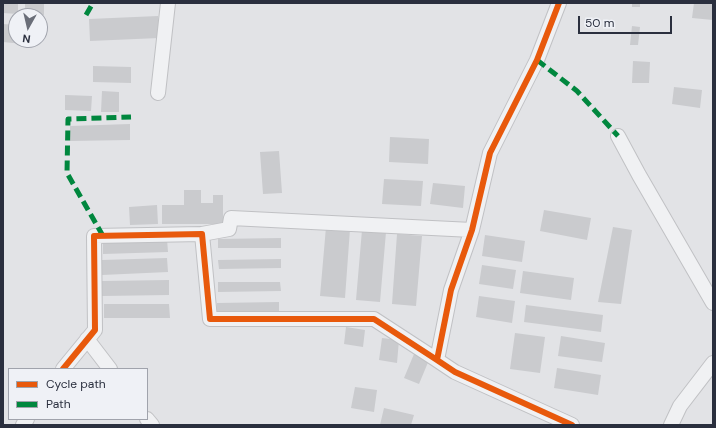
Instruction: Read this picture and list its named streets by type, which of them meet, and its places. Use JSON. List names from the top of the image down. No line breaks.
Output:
{"legend":["Cycle path","Path"],"scale_bar":"50 m","north":"bottom"}
